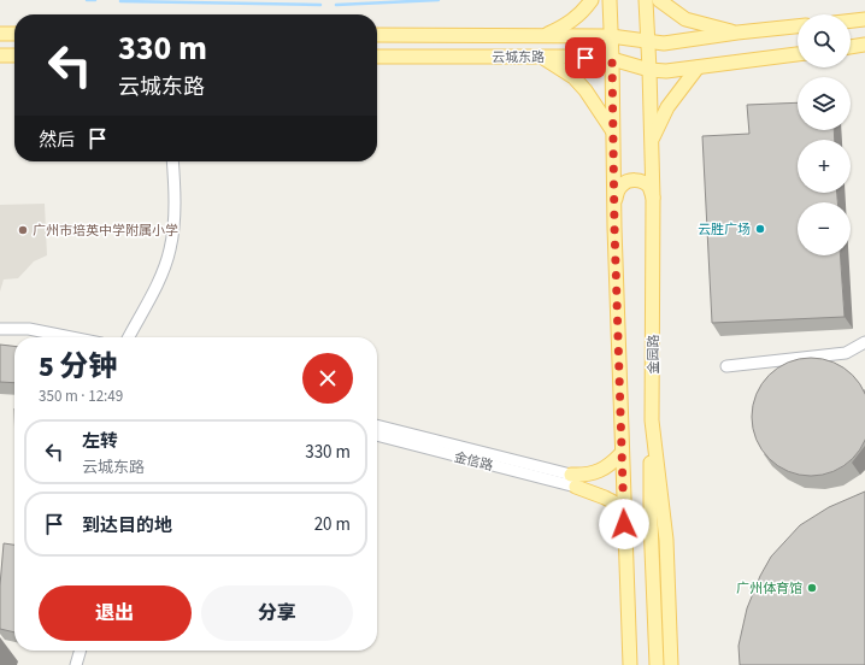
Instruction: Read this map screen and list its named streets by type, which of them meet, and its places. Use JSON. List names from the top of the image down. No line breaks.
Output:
{"streets":{"main road":["云城东路","金园路"],"street":["金信路"]},"crossings":[["云城东路","金园路"]],"places":["云胜广场","广州市培英中学附属小学","广州体育馆"],"page":{"map_buttons":["+","−"],"turn":["330 m","云城东路"],"then":"然后","heading":["5 分钟","350 m · 12:49"],"list":[{"name":"左转","note":"云城东路","value":"330 m"},{"name":"到达目的地","value":"20 m"}],"buttons":["退出","分享"]}}
